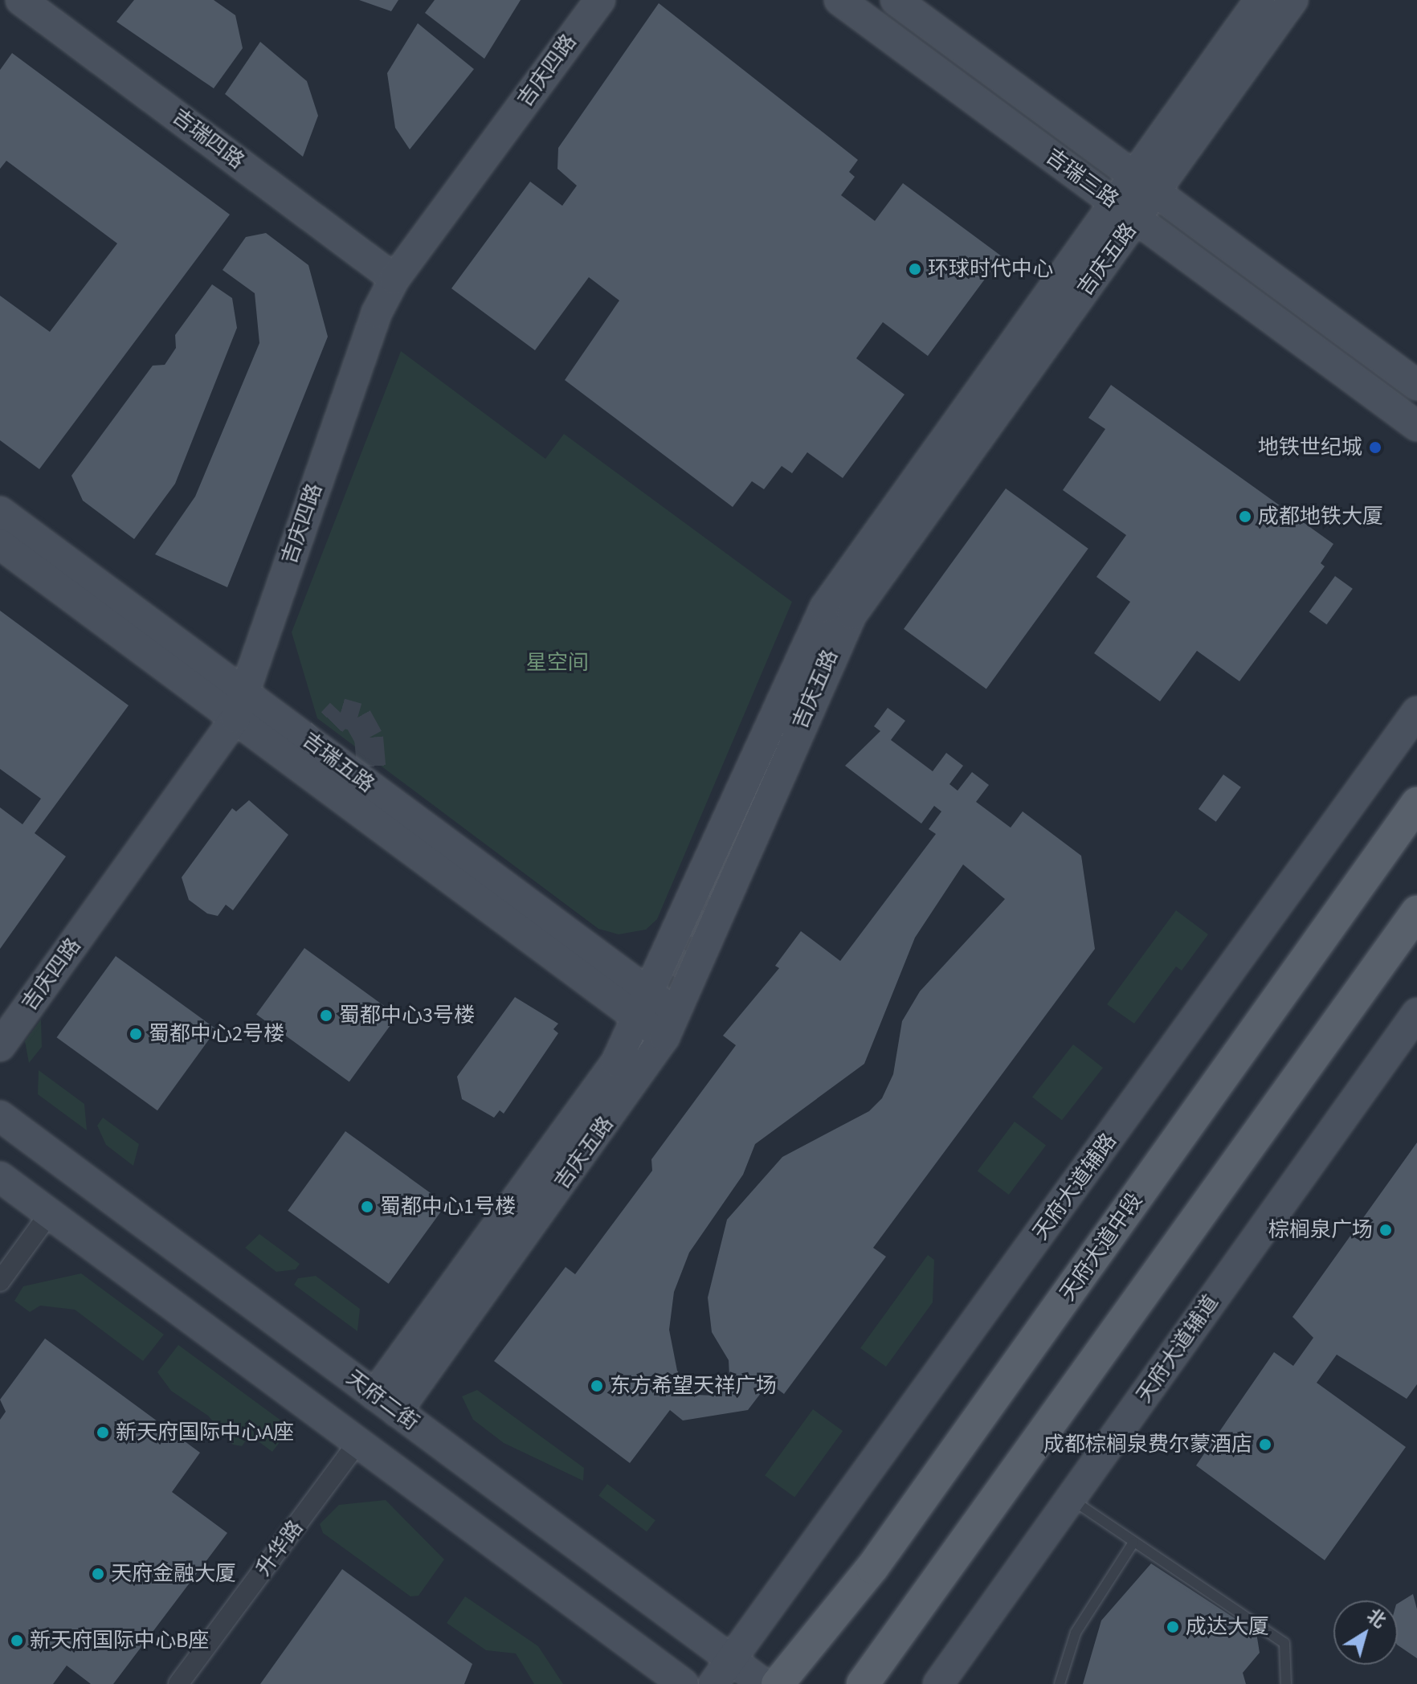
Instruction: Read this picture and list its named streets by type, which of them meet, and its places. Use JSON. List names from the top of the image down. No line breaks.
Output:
{"streets":{"main road":["天府大道中段"],"street":["吉庆四路","吉瑞四路","吉瑞三路","吉庆五路","吉瑞五路","天府大道辅路","天府大道辅道","天府二街","升华路"]},"crossings":[["吉庆四路","吉瑞四路"],["吉庆四路","吉瑞五路"],["吉瑞三路","吉庆五路"],["吉庆五路","吉瑞五路"],["吉庆五路","天府二街"],["天府大道辅路","天府二街"]],"parks":["星空间"],"places":["环球时代中心","地铁世纪城","成都地铁大厦","蜀都中心3号楼","蜀都中心2号楼","蜀都中心1号楼","棕榈泉广场","东方希望天祥广场","新天府国际中心A座","成都棕榈泉费尔蒙酒店","天府金融大厦","成达大厦","新天府国际中心B座"],"north":"top right"}
